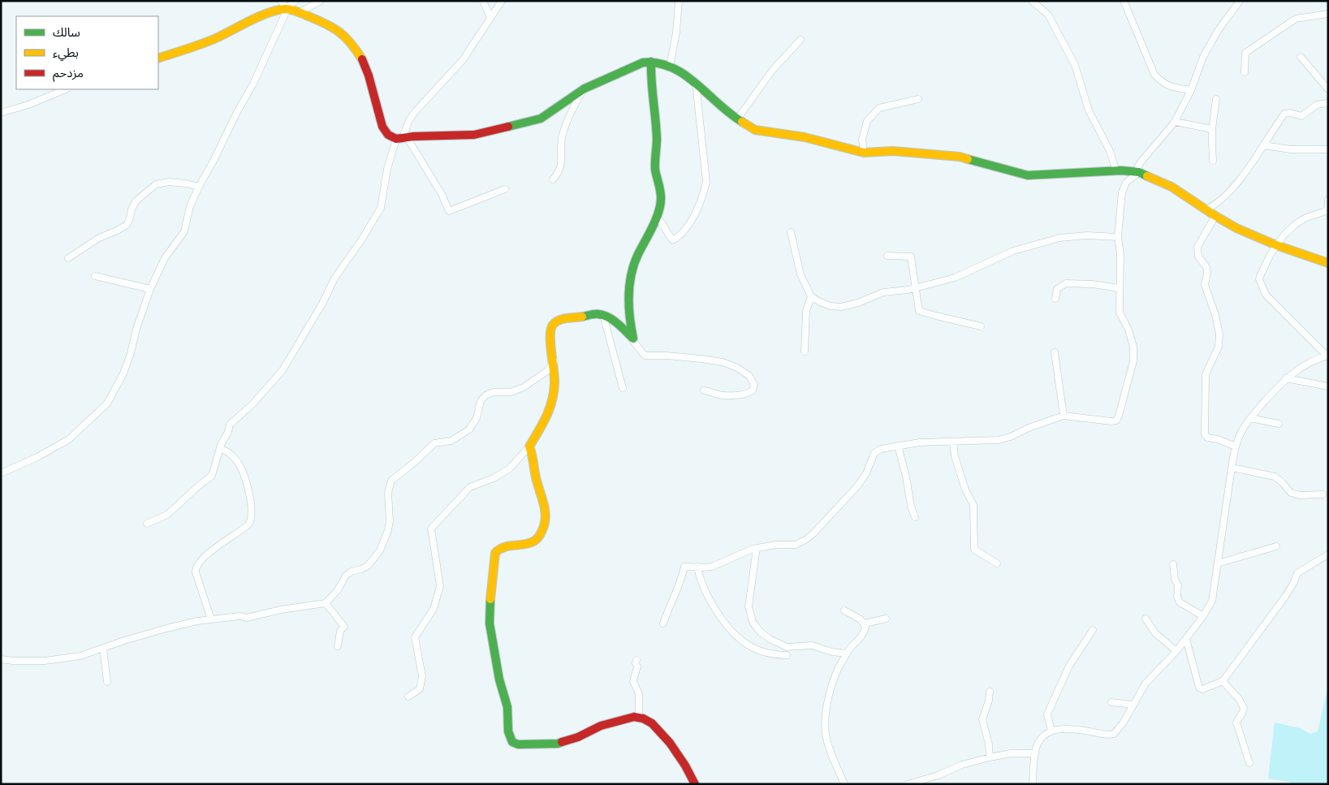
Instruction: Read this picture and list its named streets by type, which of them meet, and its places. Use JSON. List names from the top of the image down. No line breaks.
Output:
{"legend":["سالك","بطيء","مزدحم"]}
